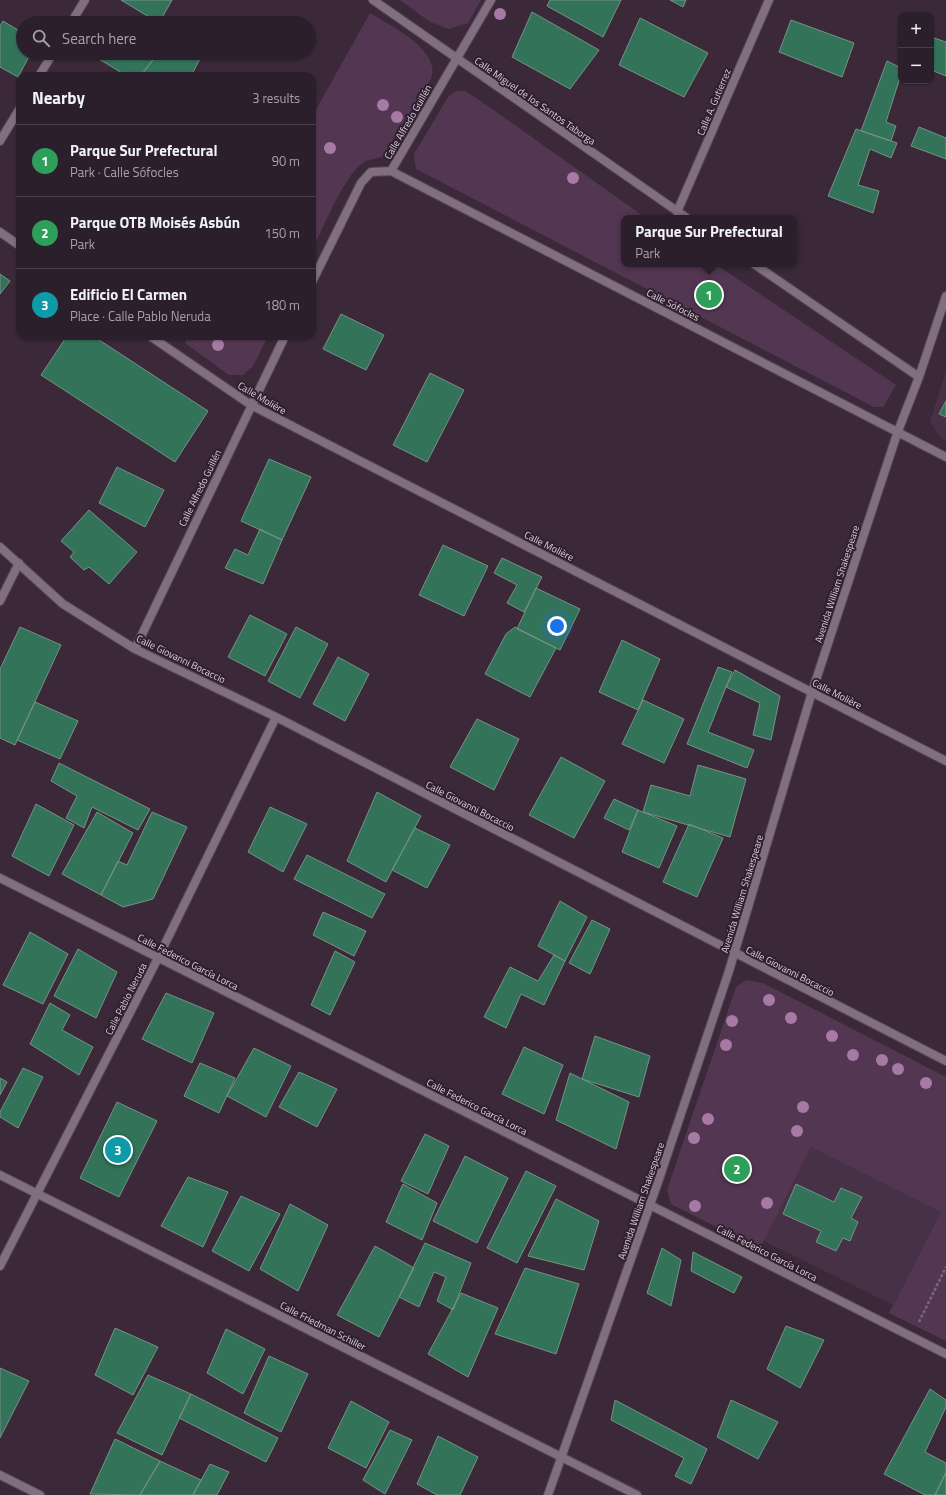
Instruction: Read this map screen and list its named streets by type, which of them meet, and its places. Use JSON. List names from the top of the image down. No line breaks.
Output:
{"streets":{"street":["Calle Miguel de los Santos Taborga","Calle A. Gutierrez","Calle Alfredo Guillén","Calle Sófocles","Calle Molière","Avenida William Shakespeare","Calle Giovanni Bocaccio","Calle Federico García Lorca","Calle Pablo Neruda","Calle Friedman Schiller"]},"crossings":[["Calle Miguel de los Santos Taborga","Calle A. Gutierrez"],["Calle Miguel de los Santos Taborga","Calle Alfredo Guillén"],["Calle Alfredo Guillén","Calle Sófocles"],["Calle Alfredo Guillén","Calle Molière"],["Calle Alfredo Guillén","Calle Giovanni Bocaccio"],["Calle Sófocles","Avenida William Shakespeare"],["Calle Molière","Avenida William Shakespeare"],["Avenida William Shakespeare","Calle Giovanni Bocaccio"],["Avenida William Shakespeare","Calle Federico García Lorca"],["Avenida William Shakespeare","Calle Friedman Schiller"],["Calle Giovanni Bocaccio","Calle Pablo Neruda"],["Calle Federico García Lorca","Calle Pablo Neruda"],["Calle Pablo Neruda","Calle Friedman Schiller"]],"page":{"map_buttons":["+","−"],"search":"Search here","heading":["Nearby","3 results"],"list":[{"mark":"1","name":"Parque Sur Prefectural","note":"Park · Calle Sófocles","value":"90 m"},{"mark":"2","name":"Parque OTB Moisés Asbún","note":"Park","value":"150 m"},{"mark":"3","name":"Edificio El Carmen","note":"Place · Calle Pablo Neruda","value":"180 m"}],"popup":["Parque Sur Prefectural","Park"],"pins":["1","3","2"]}}
